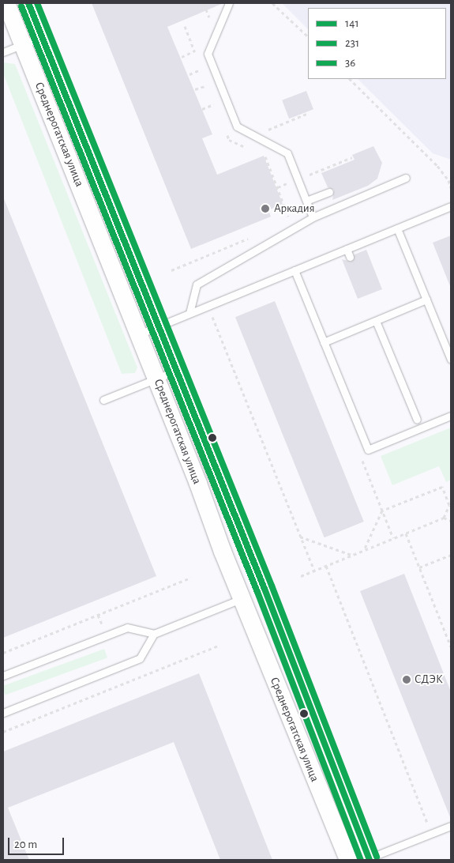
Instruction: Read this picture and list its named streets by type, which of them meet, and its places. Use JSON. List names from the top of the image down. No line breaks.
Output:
{"streets":{"street":["Среднерогатская улица"]},"places":["Аркадия","СДЭК"],"lines":["transit line 141","transit line 36","transit line 231"],"legend":["141","231","36"],"scale_bar":"20 m"}
